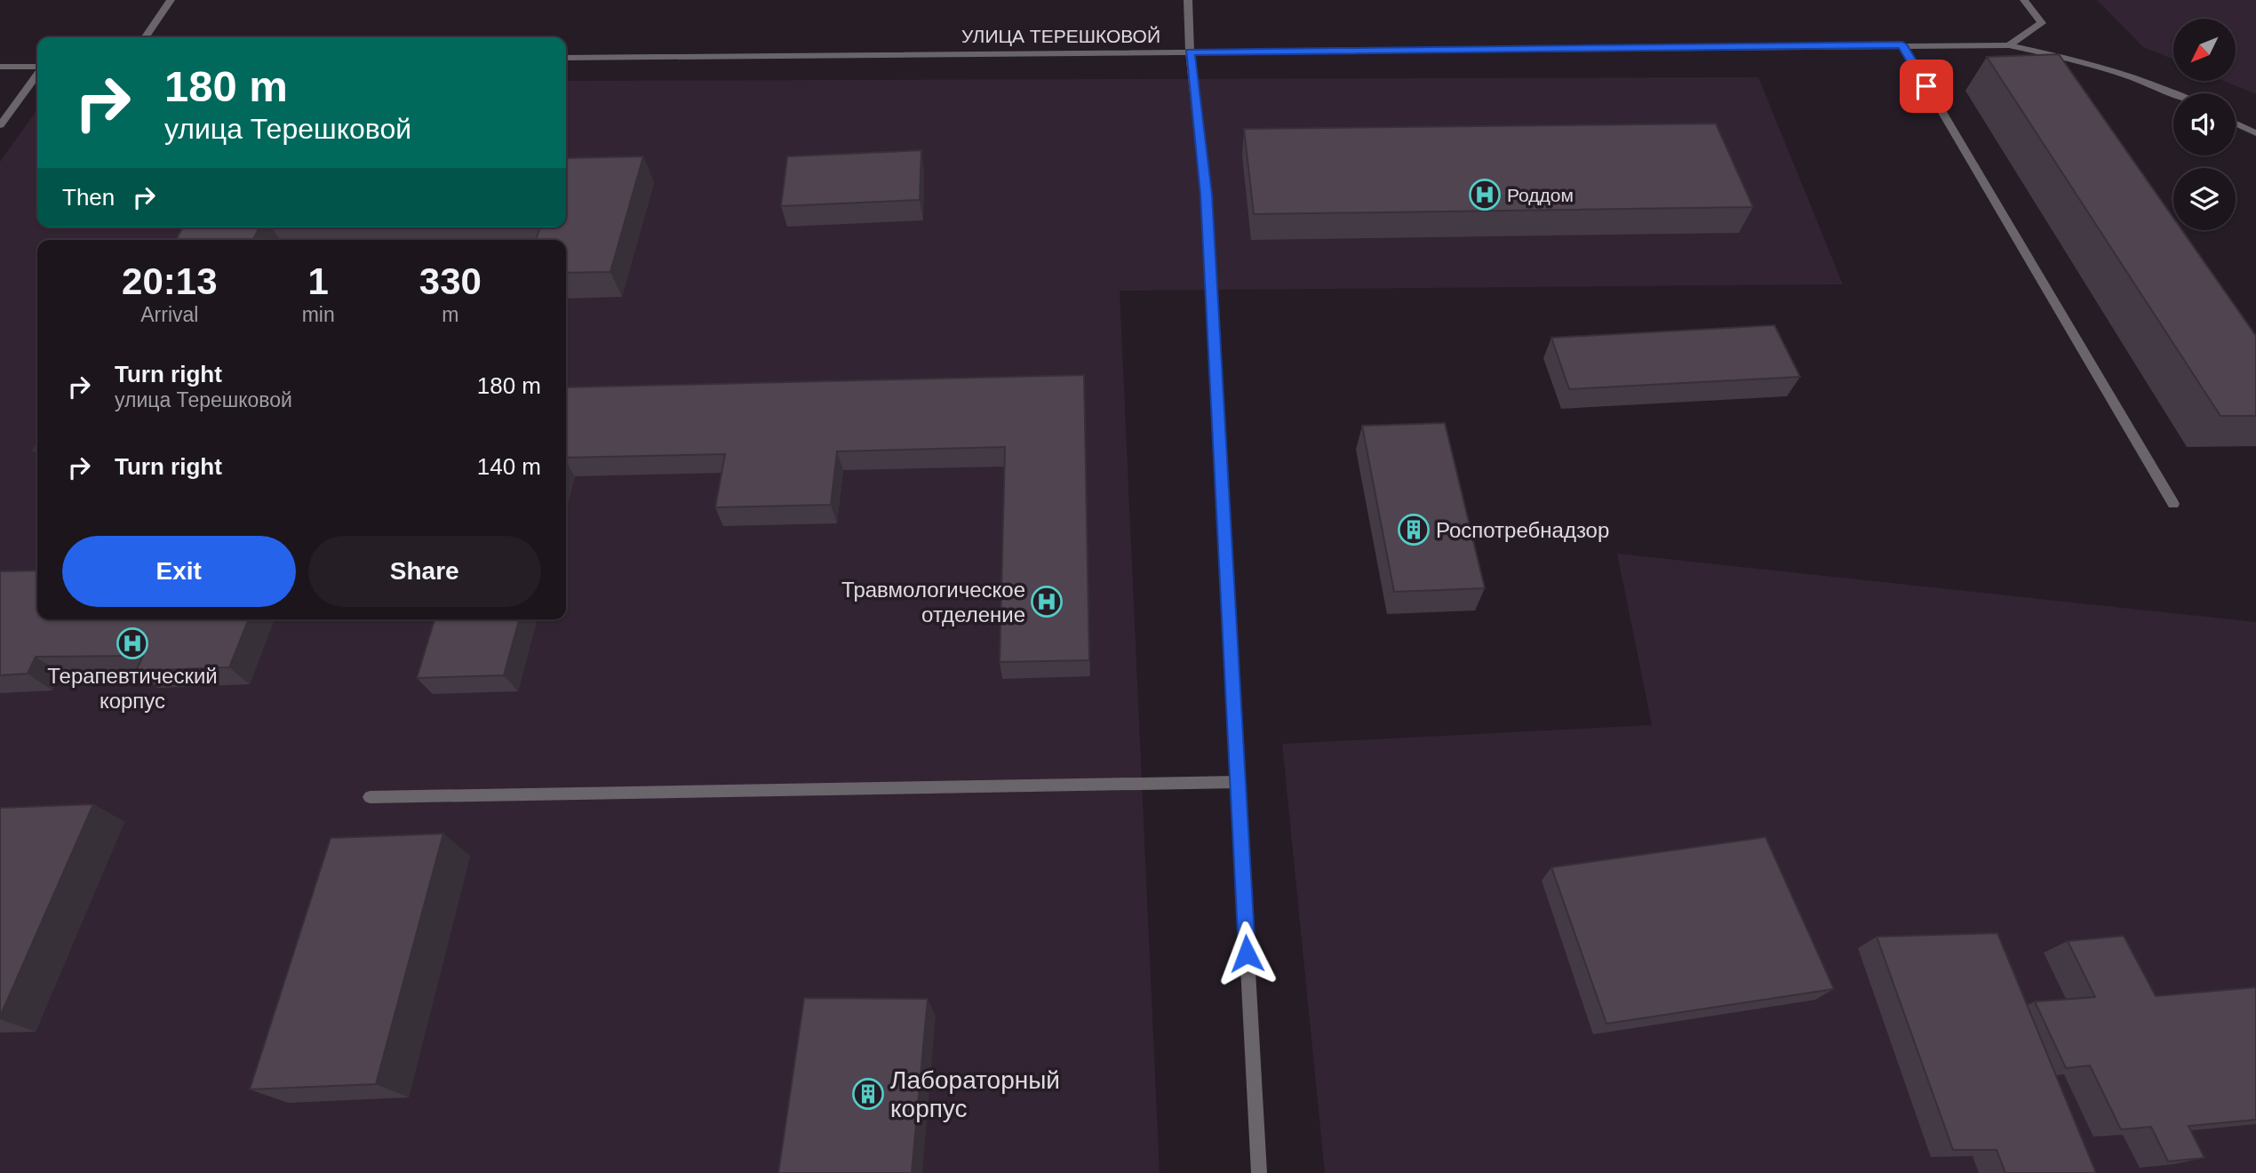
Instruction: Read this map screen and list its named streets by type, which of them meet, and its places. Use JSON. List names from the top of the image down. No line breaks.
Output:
{"streets":{"street":["УЛИЦА ТЕРЕШКОВОЙ"]},"places":{"hospital":["Роддом","Травмологическое отделение","Терапевтический корпус"],"building":["Роспотребнадзор","Лабораторный корпус"]},"north":"bottom left","page":{"turn":["180 m","улица Терешковой"],"then":"Then","eta":["20:13","Arrival","1","min","330","m"],"list":[{"name":"Turn right","note":"улица Терешковой","value":"180 m"},{"name":"Turn right","value":"140 m"}],"buttons":["Exit","Share"]}}
